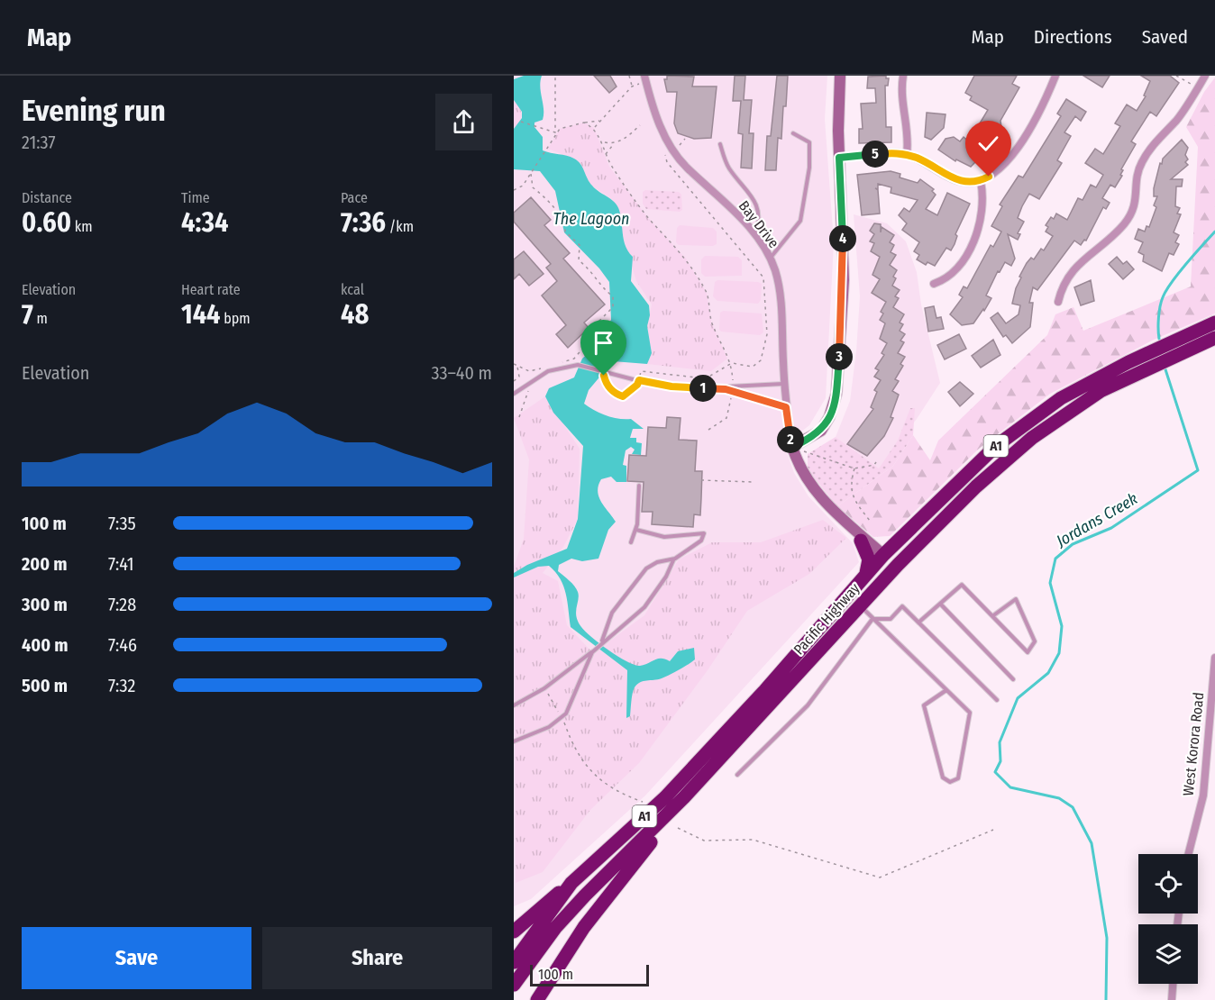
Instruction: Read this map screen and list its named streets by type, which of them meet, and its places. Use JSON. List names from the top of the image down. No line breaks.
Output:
{"streets":{"highway":["A1","Pacific Highway"],"street":["Bay Drive","West Korora Road"]},"crossings":[["A1","Pacific Highway"]],"water":["The Lagoon","Jordans Creek"],"scale_bar":"100 m","page":{"header":"Map","nav":["Map","Directions","Saved"],"heading":["Evening run","21:37"],"pins":["5","4","3","1","2"],"stats":[["Distance","0.60 km"],["Time","4:34"],["Pace","7:36 /km"],["Elevation","7 m"],["Heart rate","144 bpm"],["kcal","48"]],"chart":["Elevation","33–40 m"],"list":[{"name":"100 m","note":"7:35"},{"name":"200 m","note":"7:41"},{"name":"300 m","note":"7:28"},{"name":"400 m","note":"7:46"},{"name":"500 m","note":"7:32"}],"buttons":["Save","Share"],"scale":"100 m"}}
